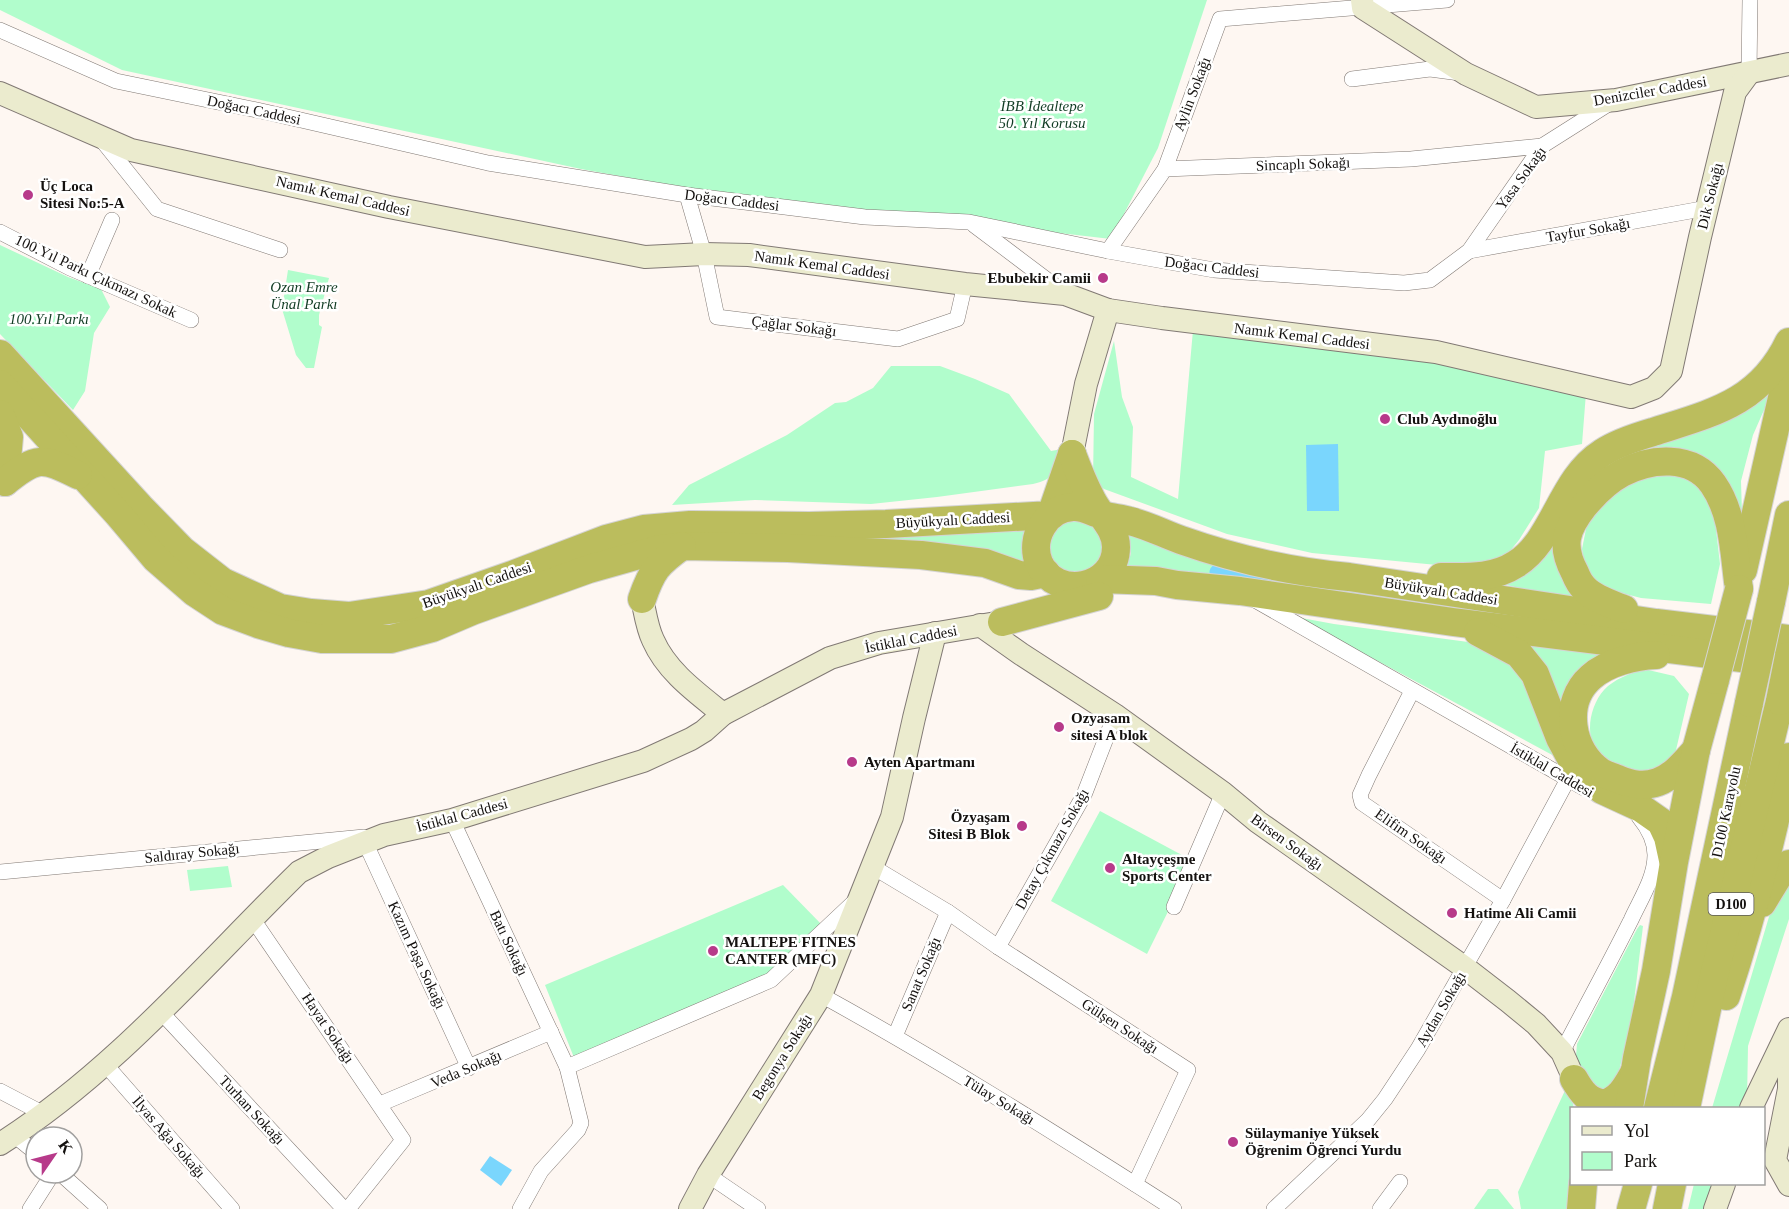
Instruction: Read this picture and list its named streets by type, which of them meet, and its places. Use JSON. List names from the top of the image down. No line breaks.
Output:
{"streets":{"highway":["Büyükyalı Caddesi","İstiklal Caddesi","D100 Karayolu","D100"],"street":["Denizciler Caddesi","Aylin Sokağı","Doğacı Caddesi","Sincaplı Sokağı","Yasa Sokağı","Namık Kemal Caddesi","Dik Sokağı","Tayfur Sokağı","100.Yıl Parkı Çıkmazı Sokak","Çağlar Sokağı","Elifim Sokağı","Birsen Sokağı","Detay Çıkmazı Sokağı","Saldıray Sokağı","Batı Sokağı","Kazım Paşa Sokağı","Sanat Sokağı","Aydan Sokağı","Gülşen Sokağı","Hayat Sokağı","Begonya Sokağı","Veda Sokağı","Tülay Sokağı","Turhan Sokağı","İlyas Ağa Sokağı"]},"crossings":[["Denizciler Caddesi","Aylin Sokağı"],["Denizciler Caddesi","Yasa Sokağı"],["Denizciler Caddesi","Dik Sokağı"],["Aylin Sokağı","Sincaplı Sokağı"],["Doğacı Caddesi","Yasa Sokağı"],["Doğacı Caddesi","Tayfur Sokağı"],["Doğacı Caddesi","Çağlar Sokağı"],["Sincaplı Sokağı","Yasa Sokağı"],["Yasa Sokağı","Tayfur Sokağı"],["Namık Kemal Caddesi","Dik Sokağı"],["Namık Kemal Caddesi","Çağlar Sokağı"],["Dik Sokağı","Tayfur Sokağı"],["Büyükyalı Caddesi","İstiklal Caddesi"],["İstiklal Caddesi","Elifim Sokağı"],["İstiklal Caddesi","Birsen Sokağı"],["İstiklal Caddesi","Saldıray Sokağı"],["İstiklal Caddesi","Batı Sokağı"],["İstiklal Caddesi","Kazım Paşa Sokağı"],["İstiklal Caddesi","Aydan Sokağı"],["İstiklal Caddesi","Hayat Sokağı"],["İstiklal Caddesi","Begonya Sokağı"],["İstiklal Caddesi","Turhan Sokağı"],["İstiklal Caddesi","İlyas Ağa Sokağı"],["Elifim Sokağı","Aydan Sokağı"],["Birsen Sokağı","Detay Çıkmazı Sokağı"],["Birsen Sokağı","Aydan Sokağı"],["Detay Çıkmazı Sokağı","Gülşen Sokağı"],["Saldıray Sokağı","Kazım Paşa Sokağı"],["Batı Sokağı","Begonya Sokağı"],["Batı Sokağı","Veda Sokağı"],["Kazım Paşa Sokağı","Veda Sokağı"],["Sanat Sokağı","Gülşen Sokağı"],["Sanat Sokağı","Tülay Sokağı"],["Gülşen Sokağı","Begonya Sokağı"],["Gülşen Sokağı","Tülay Sokağı"],["Hayat Sokağı","Veda Sokağı"],["Begonya Sokağı","Tülay Sokağı"]],"parks":["İBB İdealtepe 50. Yıl Korusu","Ozan Emre Ünal Parkı","100.Yıl Parkı"],"places":["Üç Loca Sitesi No:5-A","Ebubekir Camii","Club Aydınoğlu","Ozyasam sitesi A blok","Ayten Apartmanı","Özyaşam Sitesi B Blok","Altayçeşme Sports Center","Hatime Ali Camii","MALTEPE FITNES CANTER (MFC)","Sülaymaniye Yüksek Öğrenim Öğrenci Yurdu"],"legend":["Yol","Park"],"north":"top right"}
